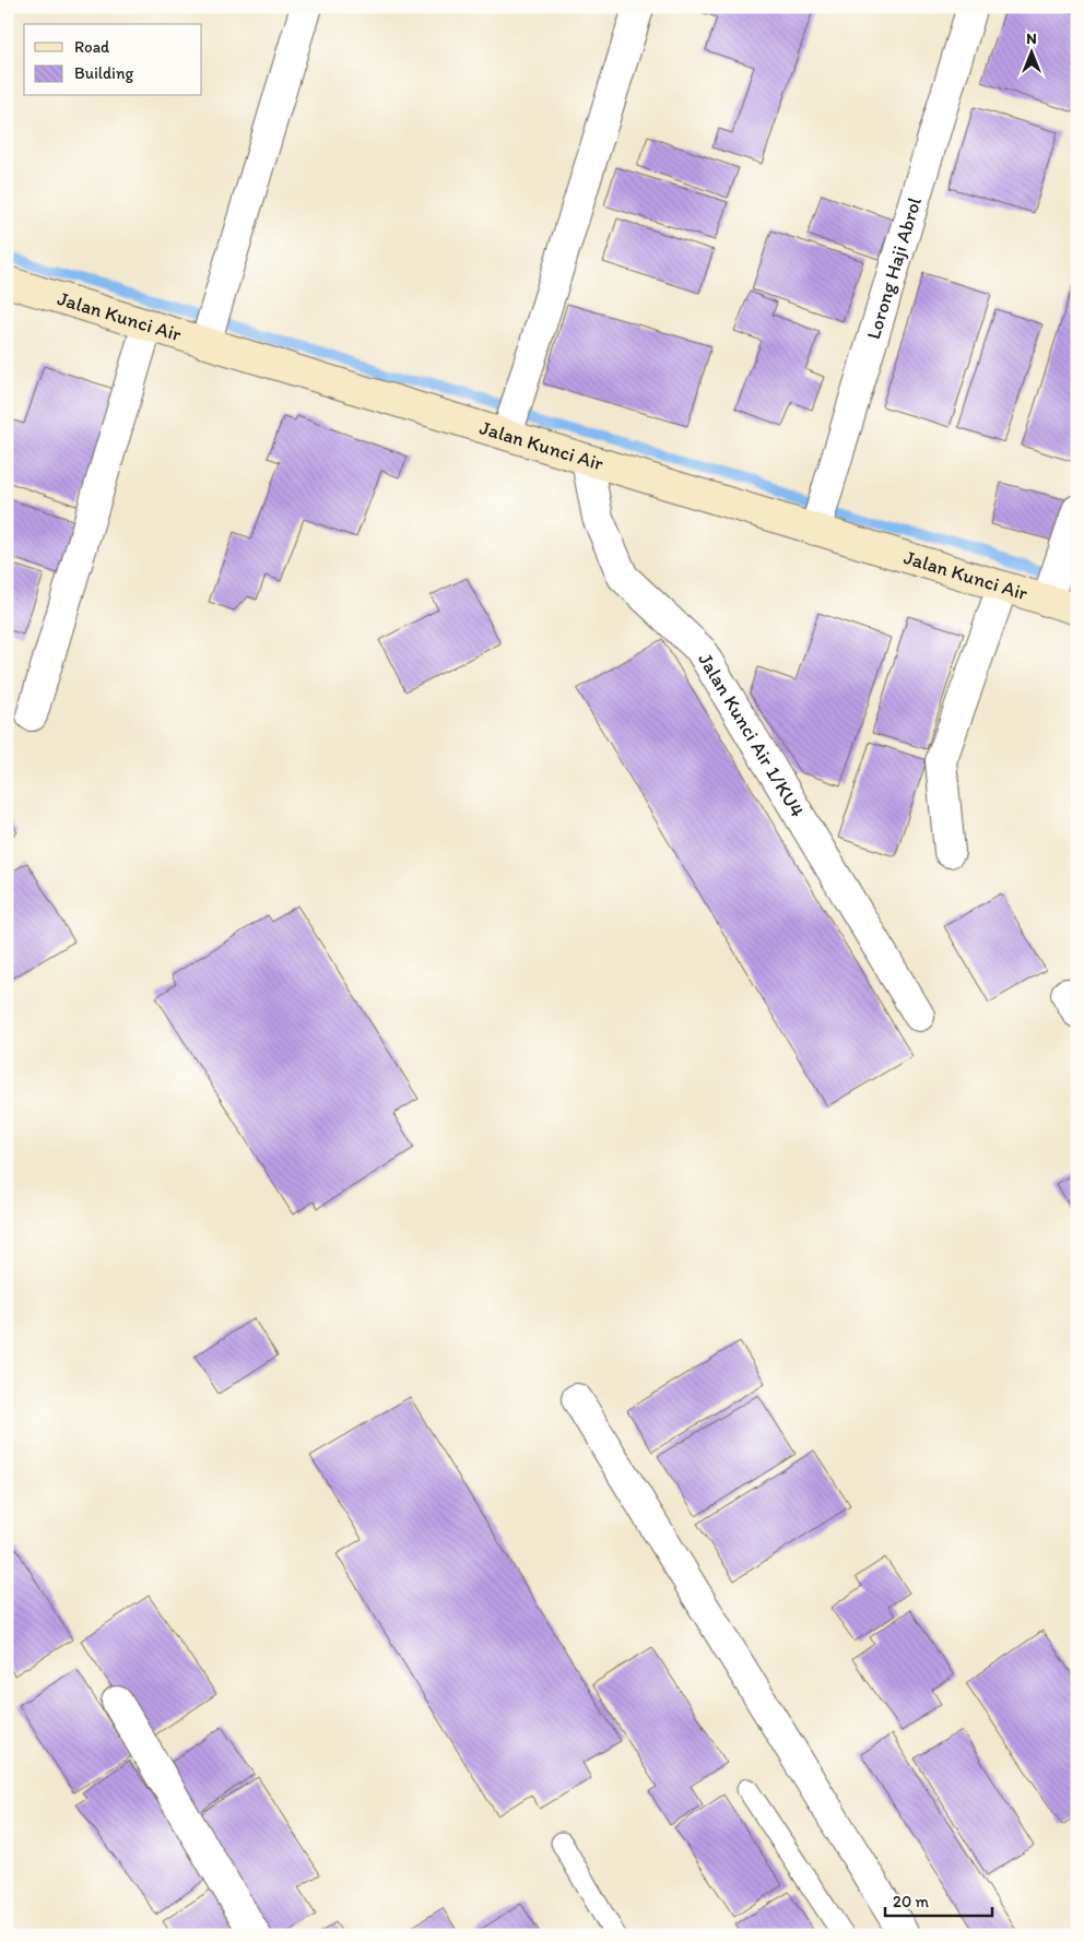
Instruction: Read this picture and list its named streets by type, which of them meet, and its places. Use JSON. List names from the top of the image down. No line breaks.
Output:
{"streets":{"street":["Lorong Haji Abrol","Jalan Kunci Air","Jalan Kunci Air 1/KU4"]},"crossings":[["Lorong Haji Abrol","Jalan Kunci Air"],["Jalan Kunci Air","Jalan Kunci Air 1/KU4"]],"legend":["Road","Building"],"scale_bar":"20 m","north":"top"}
